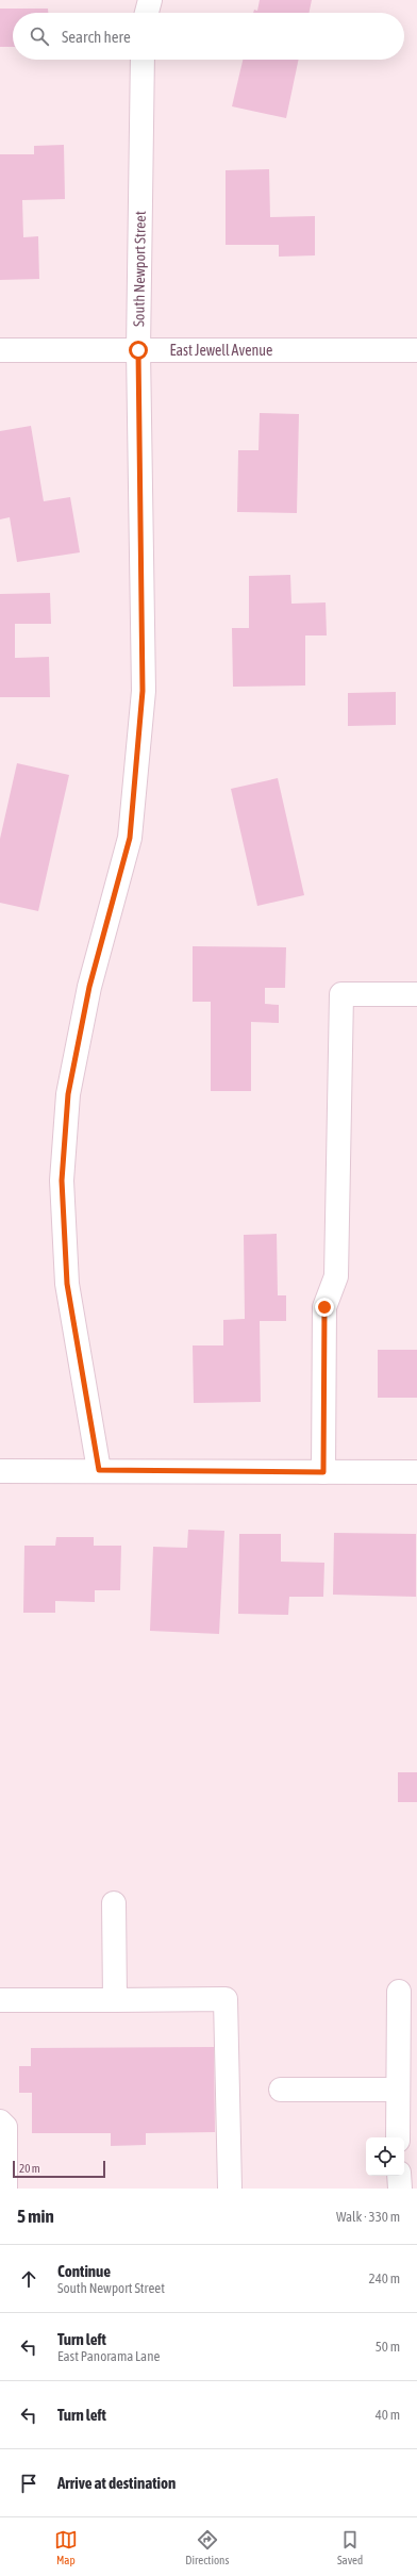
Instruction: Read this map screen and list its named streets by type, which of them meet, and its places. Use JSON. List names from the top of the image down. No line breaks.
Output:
{"streets":{"street":["South Newport Street","East Jewell Avenue"]},"crossings":[["South Newport Street","East Jewell Avenue"]],"scale_bar":"20 m","page":{"search":"Search here","scale":"20 m","heading":["5 min","Walk · 330 m"],"list":[["Continue","South Newport Street","240 m"],["Turn left","East Panorama Lane","50 m"],["Turn left","40 m"],"Arrive at destination"],"nav":["Map","Directions","Saved"]}}
